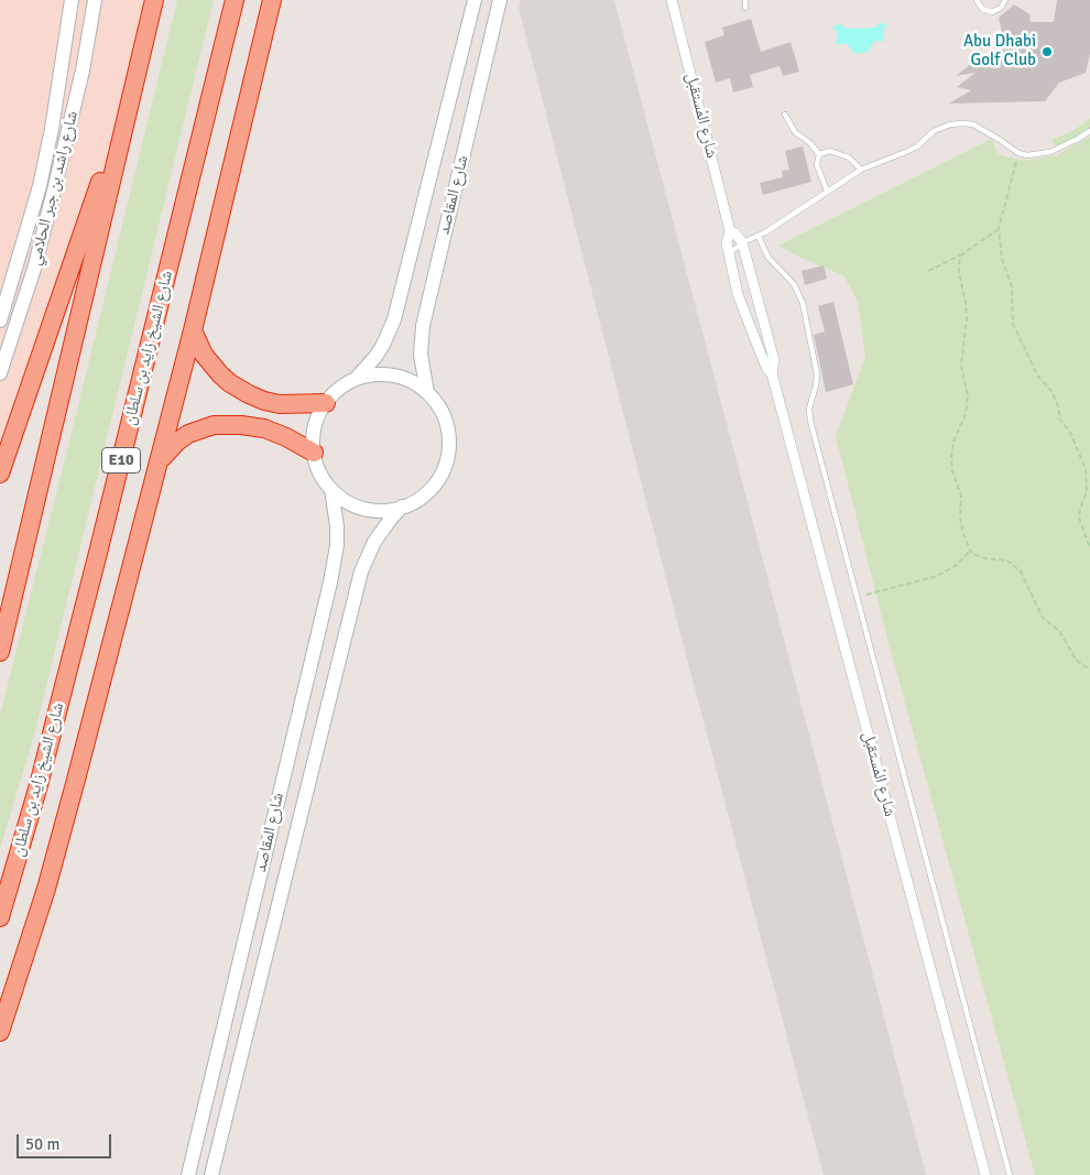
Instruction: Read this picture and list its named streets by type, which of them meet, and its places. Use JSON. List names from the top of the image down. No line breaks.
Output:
{"streets":{"highway":["شارع الشيخ زايد بن سلطان","E10"],"street":["شارع المُستقبل","شارع راشد بن جبر الحلامي","شارع المقاصد"]},"places":["Abu Dhabi Golf Club"],"scale_bar":"50 m"}
